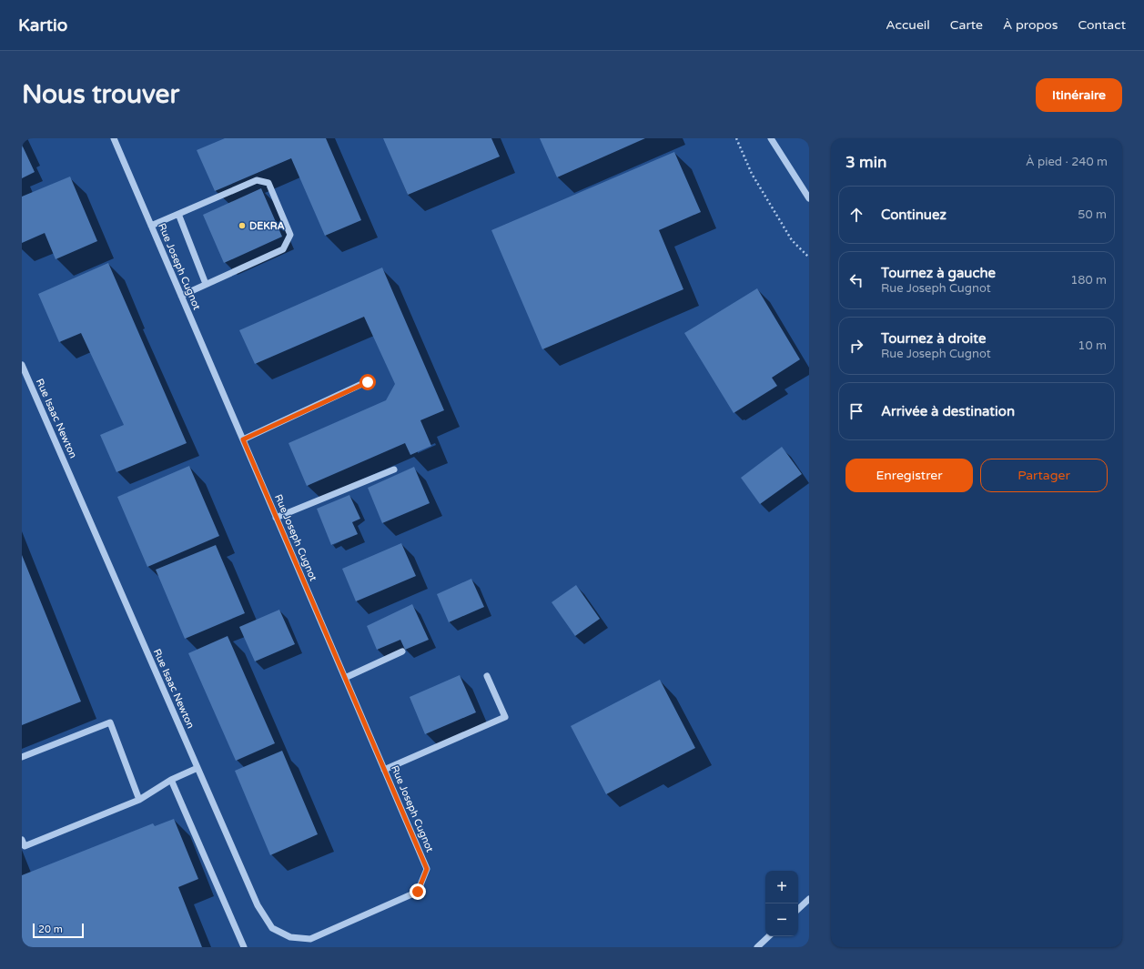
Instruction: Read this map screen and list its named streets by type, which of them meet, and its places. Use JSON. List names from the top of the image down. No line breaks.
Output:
{"streets":{"street":["Rue Joseph Cugnot","Rue Isaac Newton"]},"crossings":[["Rue Joseph Cugnot","Rue Isaac Newton"]],"places":["DEKRA"],"scale_bar":"20 m","page":{"header":"Kartio","nav":["Accueil","Carte","À propos","Contact"],"buttons":["Itinéraire",["Enregistrer","Partager"]],"title":"Nous trouver","heading":["3 min","À pied · 240 m"],"list":[["Continuez","50 m"],["Tournez à gauche","Rue Joseph Cugnot","180 m"],["Tournez à droite","Rue Joseph Cugnot","10 m"],"Arrivée à destination"],"map_buttons":["+","−"],"scale":"20 m"}}
